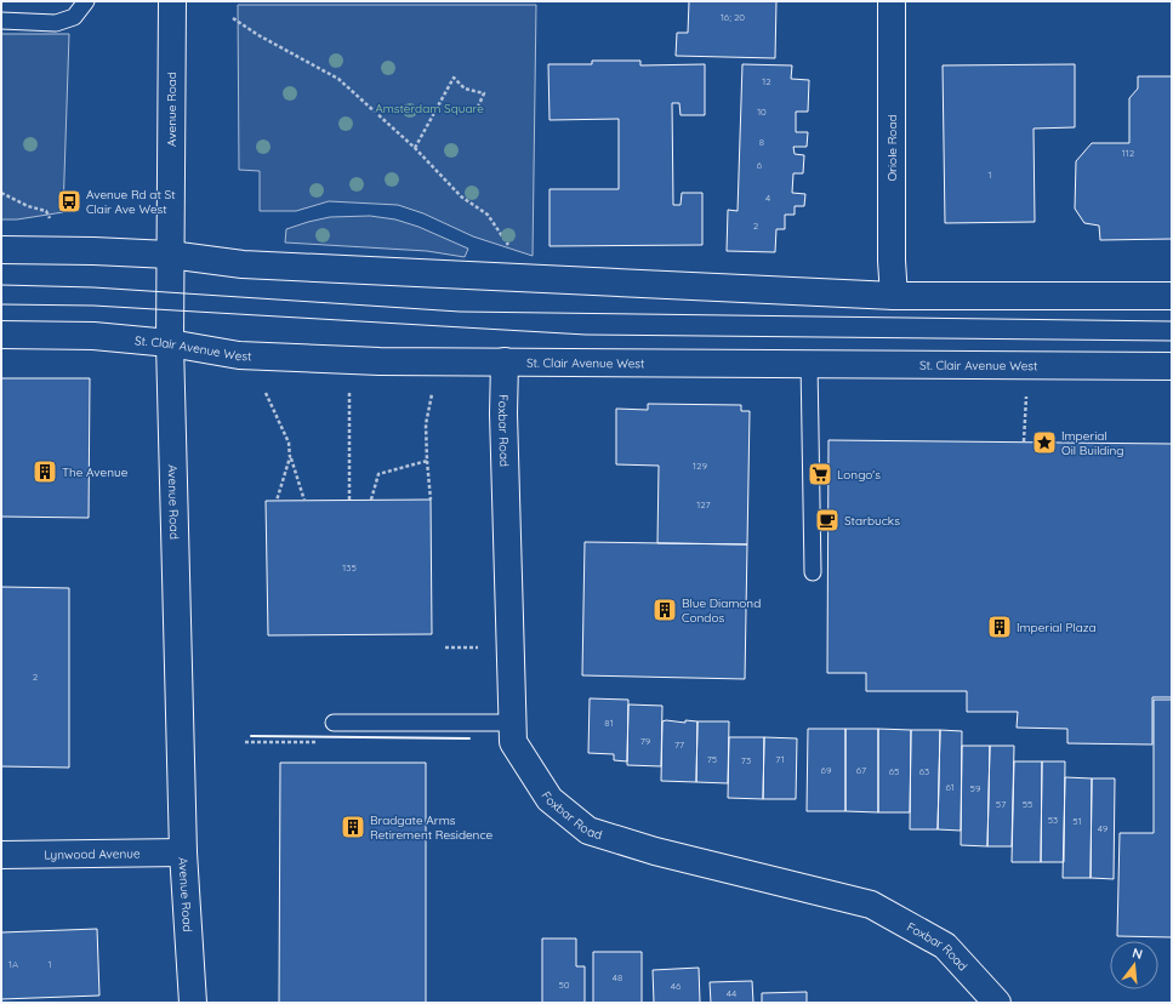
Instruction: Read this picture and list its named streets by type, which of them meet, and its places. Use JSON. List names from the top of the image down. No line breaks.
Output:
{"streets":{"main road":["Avenue Road","Oriole Road","St. Clair Avenue West","Foxbar Road","Lynwood Avenue"]},"crossings":[["Avenue Road","St. Clair Avenue West"],["Avenue Road","Lynwood Avenue"],["St. Clair Avenue West","Foxbar Road"]],"parks":["Amsterdam Square"],"places":{"bus stop":["Avenue Rd at St Clair Ave West"],"place":["Imperial Oil Building"],"building":["The Avenue","Blue Diamond Condos","Imperial Plaza","Bradgate Arms Retirement Residence"],"supermarket":["Longo's"],"cafe":["Starbucks"]},"house_numbers":["16; 20","12","10","8","112","6","1","4","2","129","127","135","2","81","79","77","75","71","73","69","67","65","63","61","59","57","55","53","51","49","1A","1","48","50","46","44"],"north":"top"}
